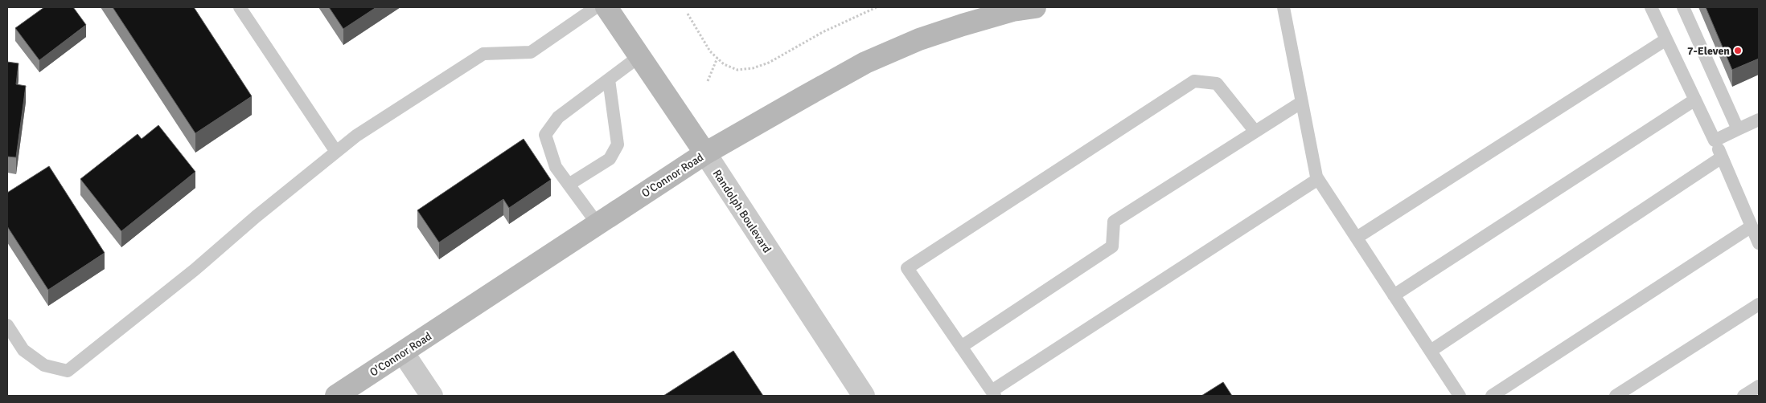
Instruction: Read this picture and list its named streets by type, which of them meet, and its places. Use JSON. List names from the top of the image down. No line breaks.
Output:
{"streets":{"main road":["O'Connor Road","Randolph Boulevard"]},"crossings":[["O'Connor Road","Randolph Boulevard"]],"places":["7-Eleven"]}
